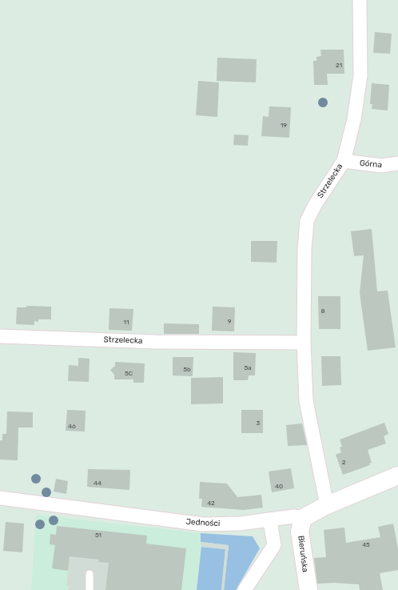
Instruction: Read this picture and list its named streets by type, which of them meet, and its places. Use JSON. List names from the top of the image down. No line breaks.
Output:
{"streets":{"street":["Górna","Strzelecka","Jedności","Bieruńska"]},"crossings":[["Górna","Strzelecka"],["Strzelecka","Jedności"],["Jedności","Bieruńska"]],"house_numbers":["21","19","8","9","11","5a","5b","5C","3","46","2","44","40","42","51","45"]}
